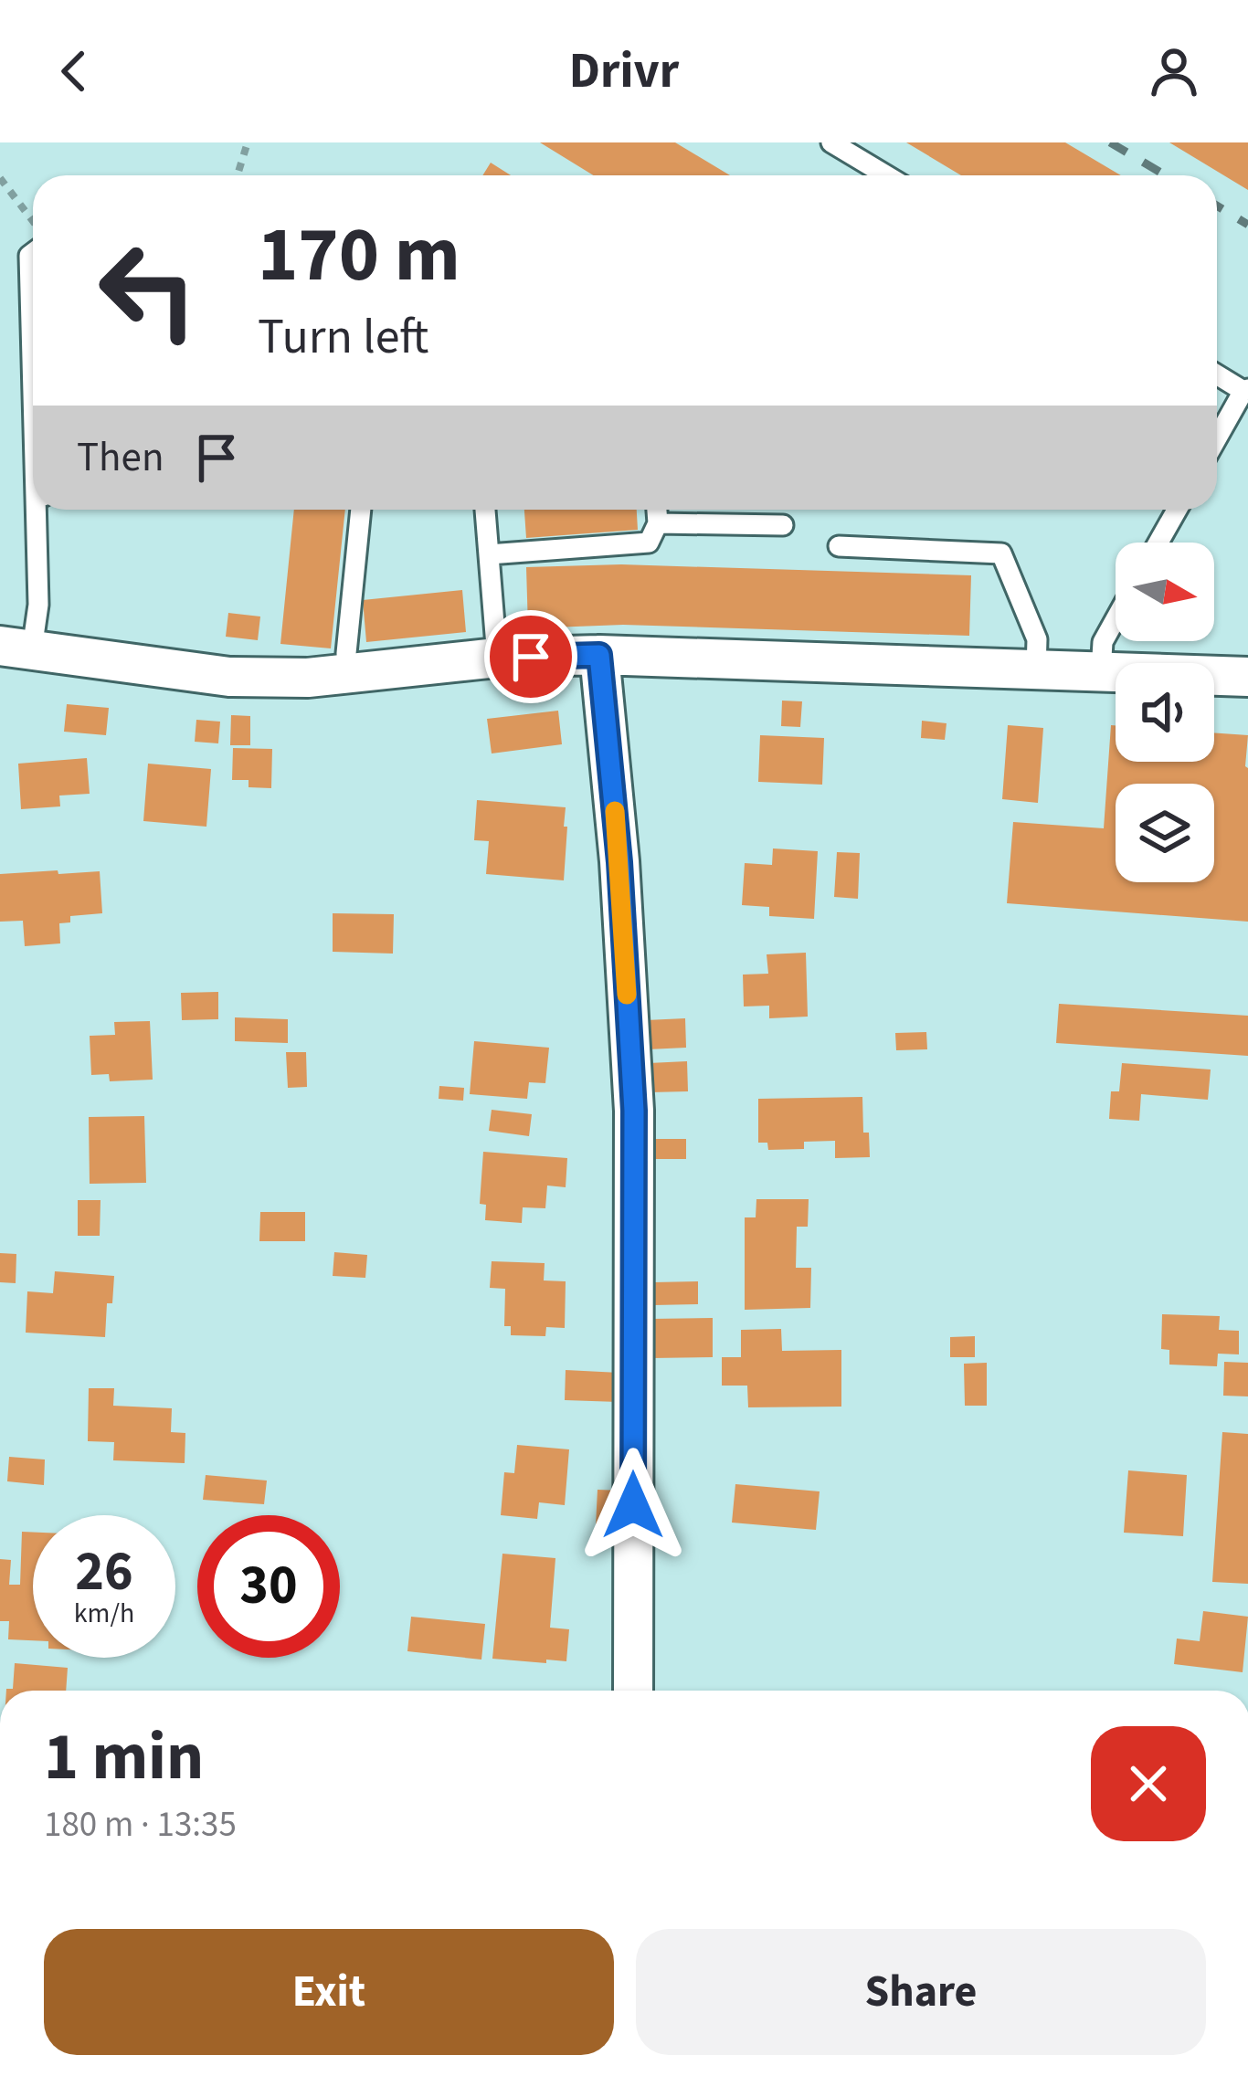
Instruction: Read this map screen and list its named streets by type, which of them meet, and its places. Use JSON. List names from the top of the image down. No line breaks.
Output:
{"north":"right","page":{"header":"Drivr","turn":["170 m","Turn left"],"then":"Then","speed":"26 km/h","limit":"30","heading":["1 min","180 m · 13:35"],"buttons":["Exit","Share"]}}
